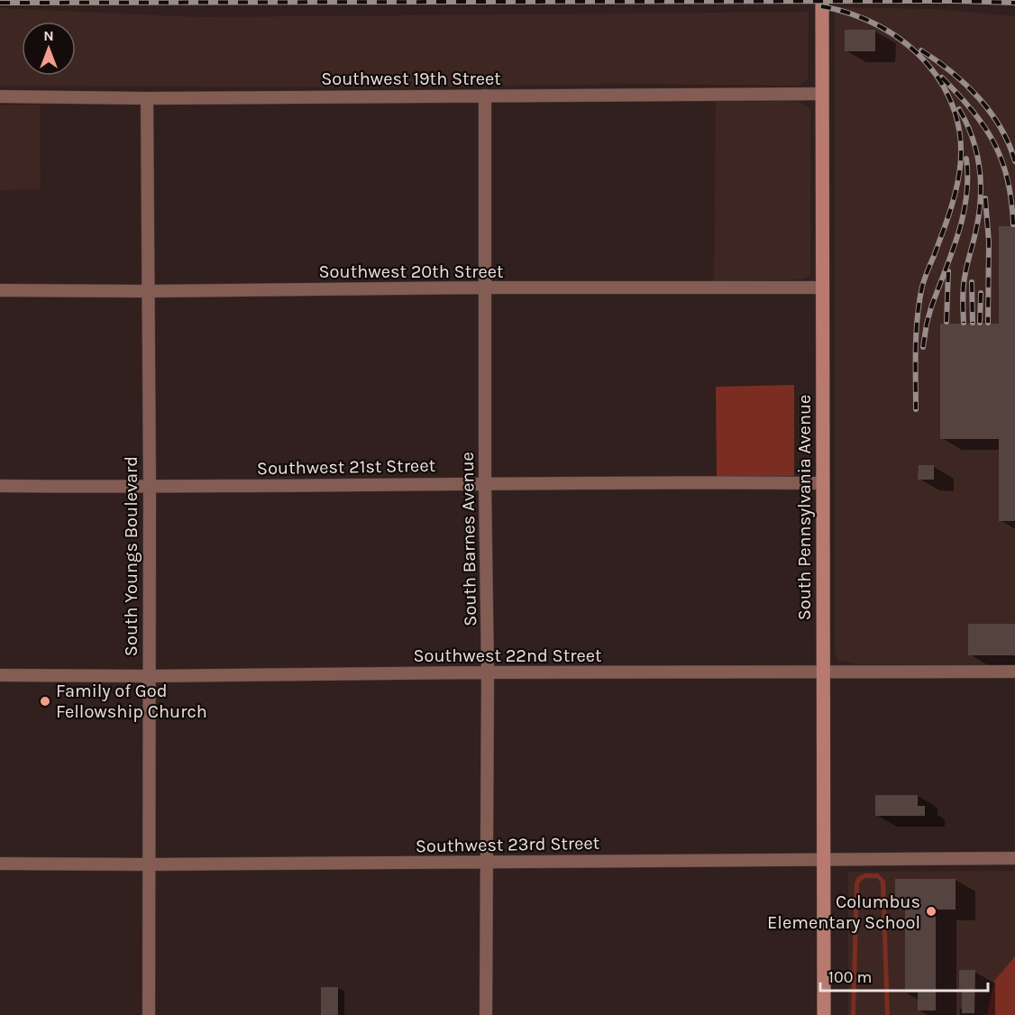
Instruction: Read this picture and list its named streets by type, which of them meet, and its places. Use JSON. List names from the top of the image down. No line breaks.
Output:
{"streets":{"main road":["South Pennsylvania Avenue"],"street":["Southwest 19th Street","Southwest 20th Street","Southwest 21st Street","South Barnes Avenue","South Youngs Boulevard","Southwest 22nd Street","Southwest 23rd Street"]},"crossings":[["Southwest 19th Street","South Pennsylvania Avenue"],["Southwest 19th Street","South Barnes Avenue"],["Southwest 19th Street","South Youngs Boulevard"],["Southwest 20th Street","South Pennsylvania Avenue"],["Southwest 20th Street","South Barnes Avenue"],["Southwest 20th Street","South Youngs Boulevard"],["Southwest 21st Street","South Pennsylvania Avenue"],["Southwest 21st Street","South Barnes Avenue"],["Southwest 21st Street","South Youngs Boulevard"],["South Pennsylvania Avenue","Southwest 22nd Street"],["South Pennsylvania Avenue","Southwest 23rd Street"],["South Barnes Avenue","Southwest 22nd Street"],["South Barnes Avenue","Southwest 23rd Street"],["South Youngs Boulevard","Southwest 22nd Street"],["South Youngs Boulevard","Southwest 23rd Street"]],"places":["Family of God Fellowship Church","Columbus Elementary School"],"scale_bar":"100 m","north":"top"}
